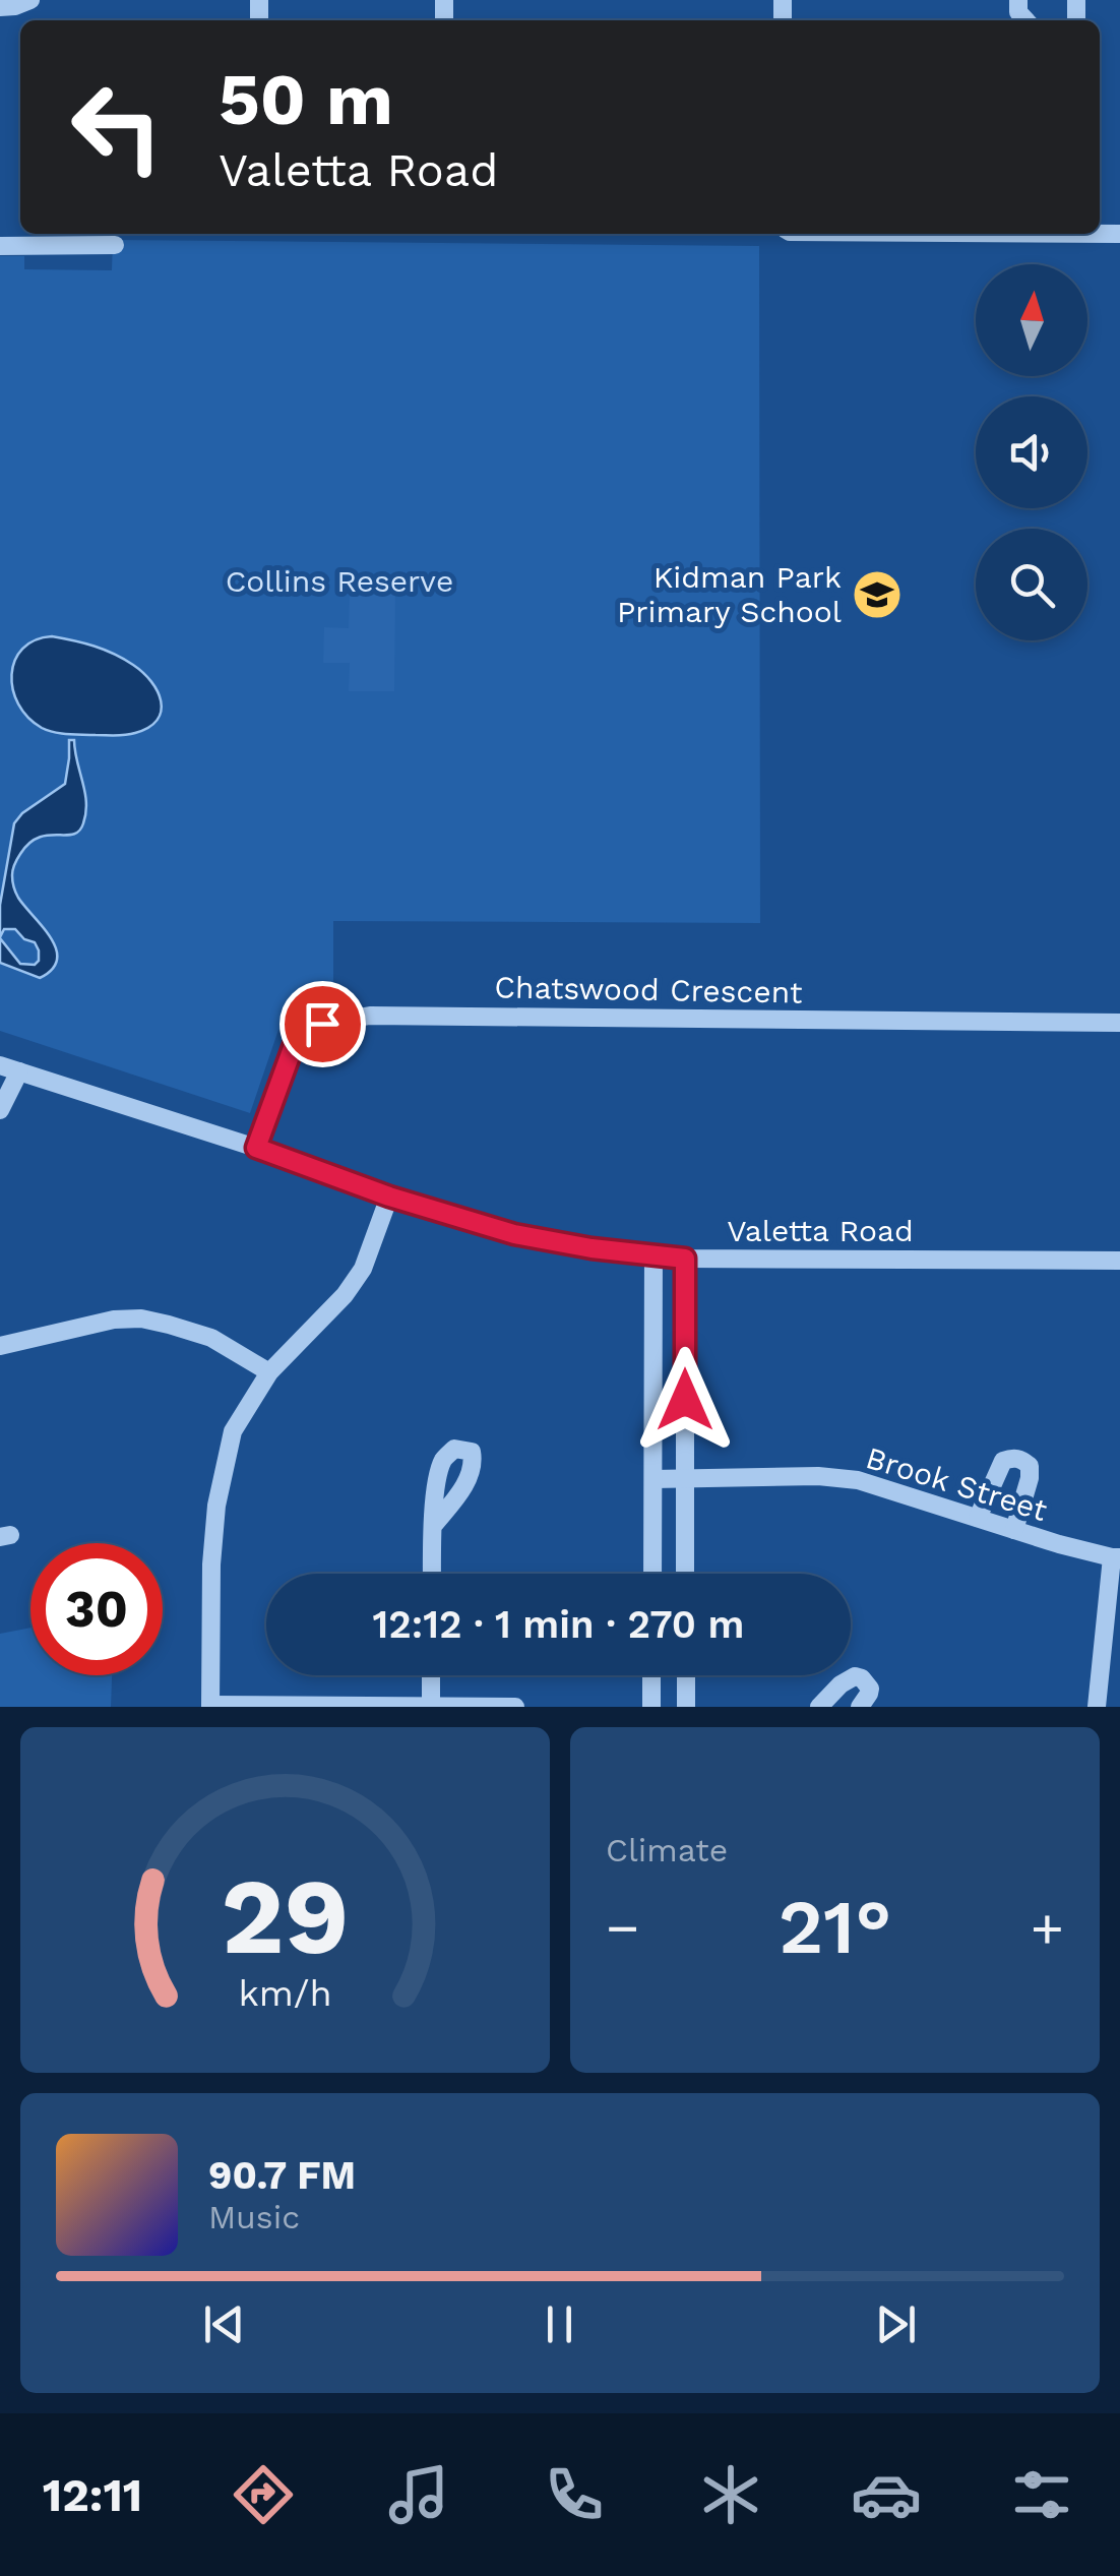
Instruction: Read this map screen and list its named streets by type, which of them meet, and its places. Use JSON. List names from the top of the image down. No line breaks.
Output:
{"streets":{"street":["Chatswood Crescent","Valetta Road","Brook Street"]},"crossings":[["Chatswood Crescent","Valetta Road"]],"parks":["Collins Reserve"],"places":{"school or university":["Kidman Park Primary School"]},"north":"top","page":{"turn":["50 m","Valetta Road"],"limit":"30","trip":"12:12 · 1 min · 270 m","tile":"Climate","heat":["−","21°","+"],"song":["90.7 FM","Music"],"tabs":"12:11","gauge":["29","km/h"]}}
